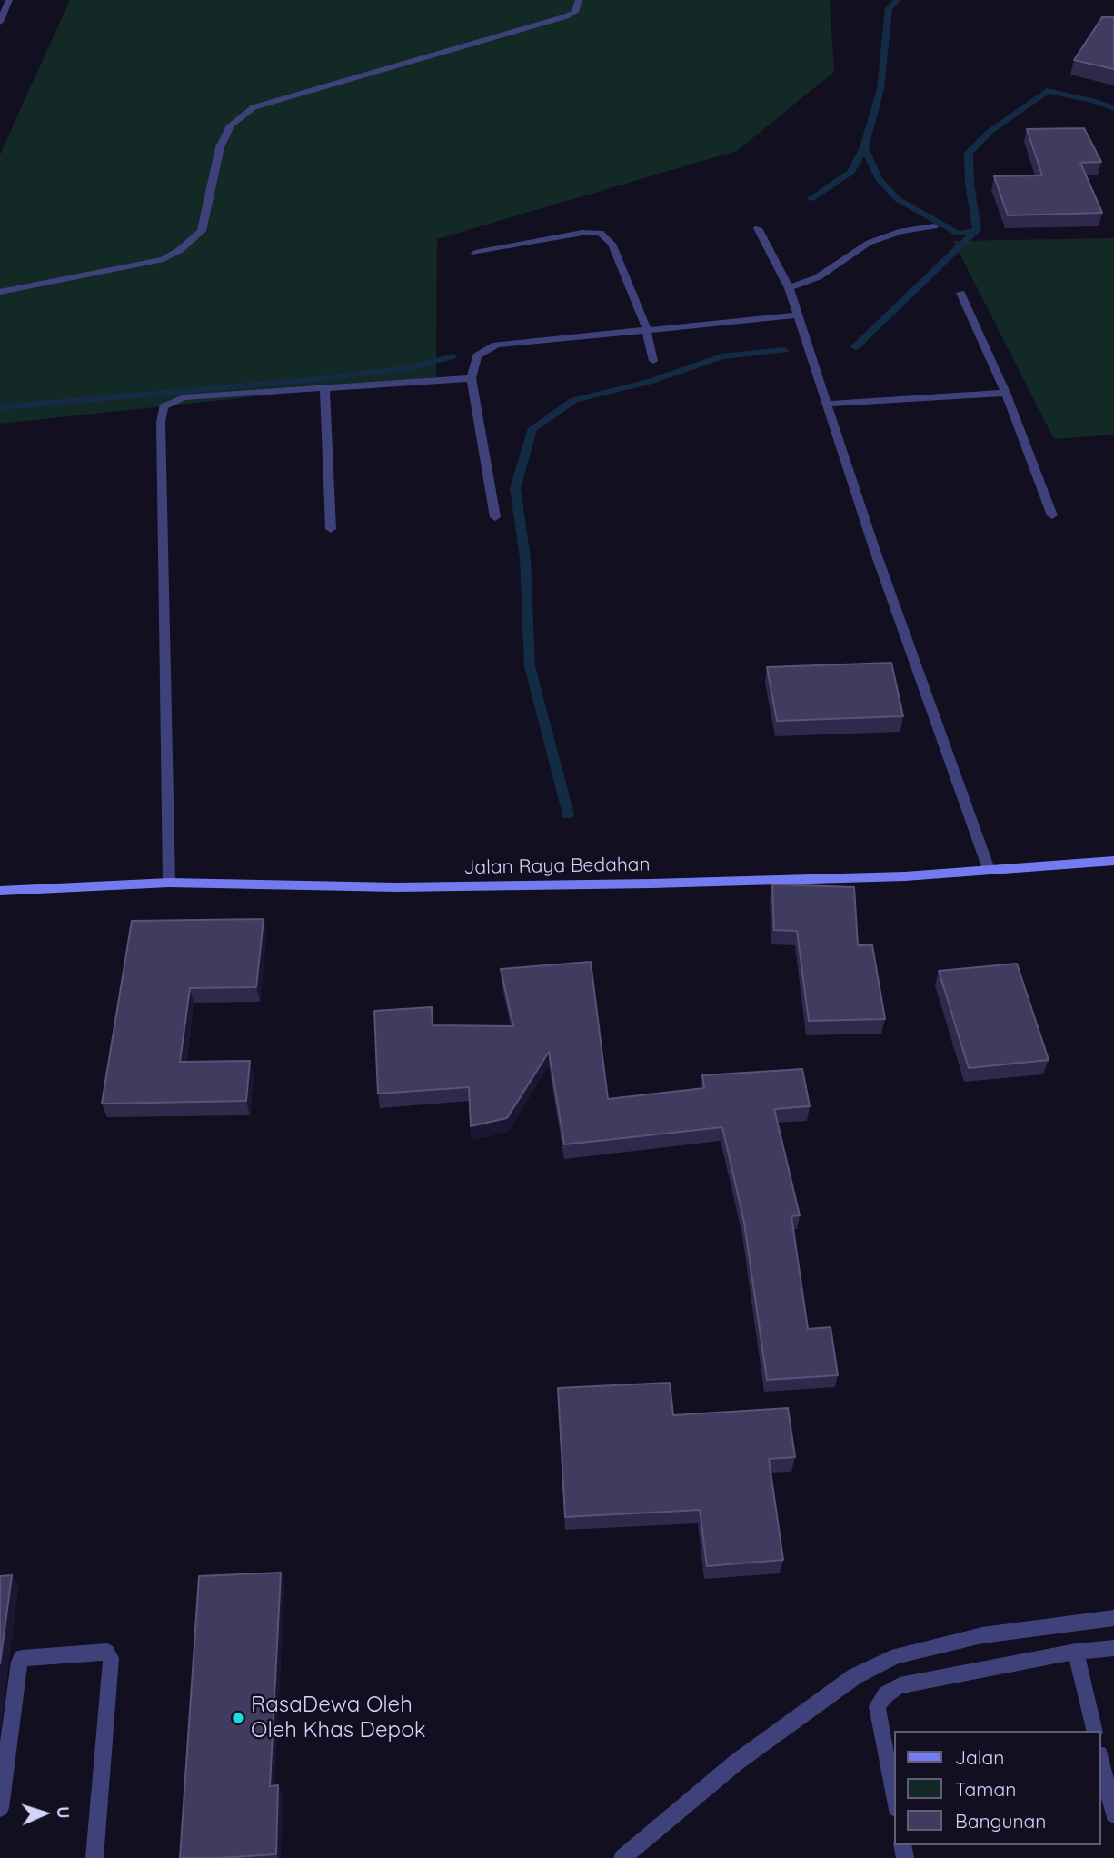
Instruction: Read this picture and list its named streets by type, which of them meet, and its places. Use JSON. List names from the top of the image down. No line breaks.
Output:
{"streets":{"street":["Jalan Raya Bedahan"]},"places":["RasaDewa Oleh Oleh Khas Depok"],"legend":["Jalan","Taman","Bangunan"],"north":"right"}
